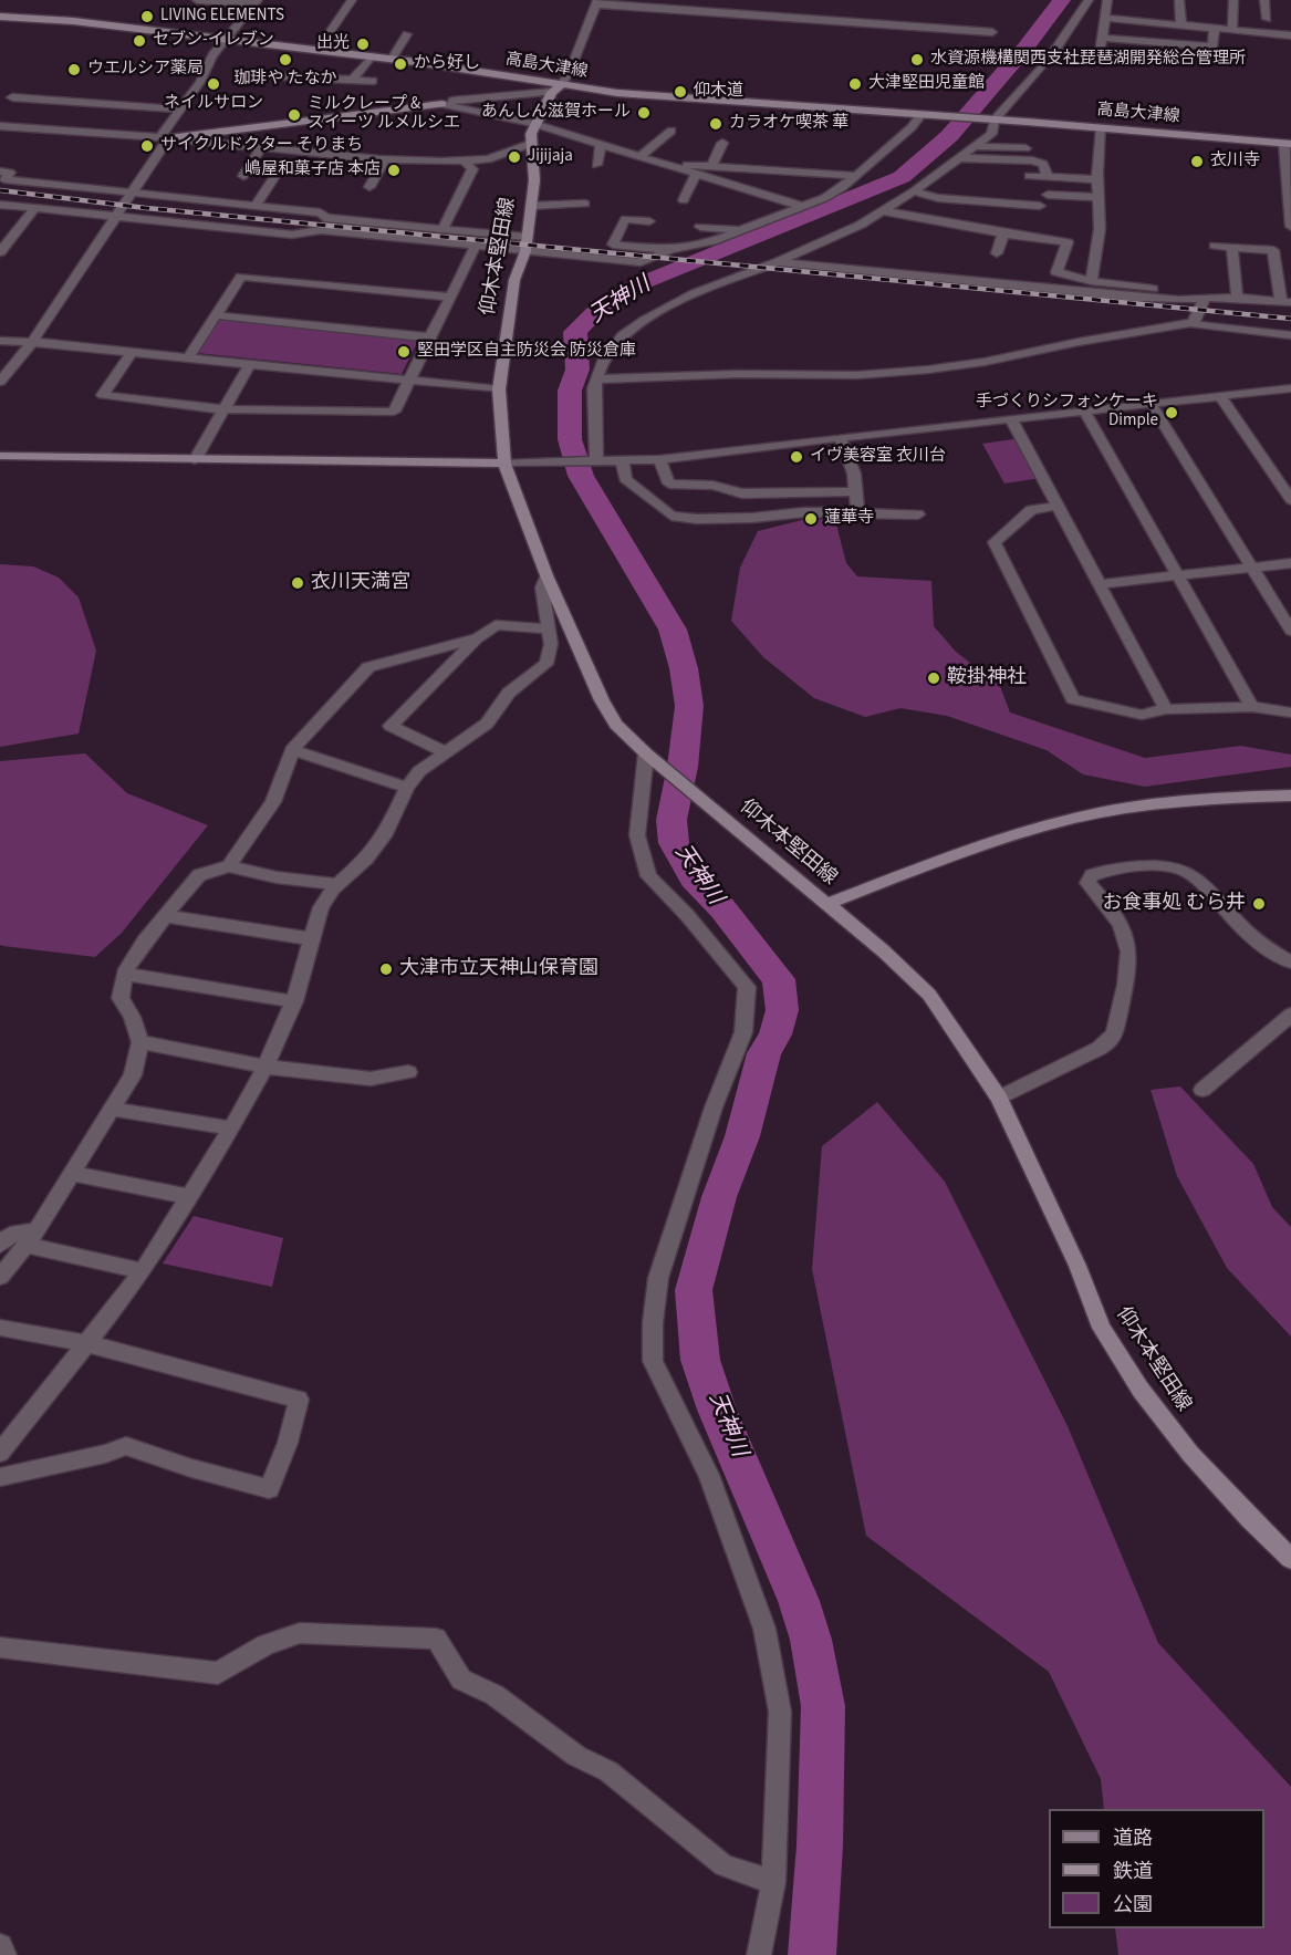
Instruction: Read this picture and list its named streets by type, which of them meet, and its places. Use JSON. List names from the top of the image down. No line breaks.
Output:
{"streets":{"main road":["高島大津線","仰木本堅田線"]},"crossings":[["高島大津線","仰木本堅田線"]],"water":["天神川"],"places":["LIVING ELEMENTS","セブン-イレブン","出光","珈琲や たなか","水資源機構関西支社琵琶湖開発総合管理所","から好し","ウエルシア薬局","ネイルサロン","大津堅田児童館","仰木道","あんしん滋賀ホール","ミルクレープ & スイーツ ルメルシエ","カラオケ喫茶 華","サイクルドクター そりまち","Jijijaja","衣川寺","嶋屋和菓子店 本店","堅田学区自主防災会 防災倉庫","手づくりシフォンケーキ Dimple","イヴ美容室 衣川台","蓮華寺","衣川天満宮","鞍掛神社","お食事処 むら井","大津市立天神山保育園"],"legend":["道路","鉄道","公園"]}
